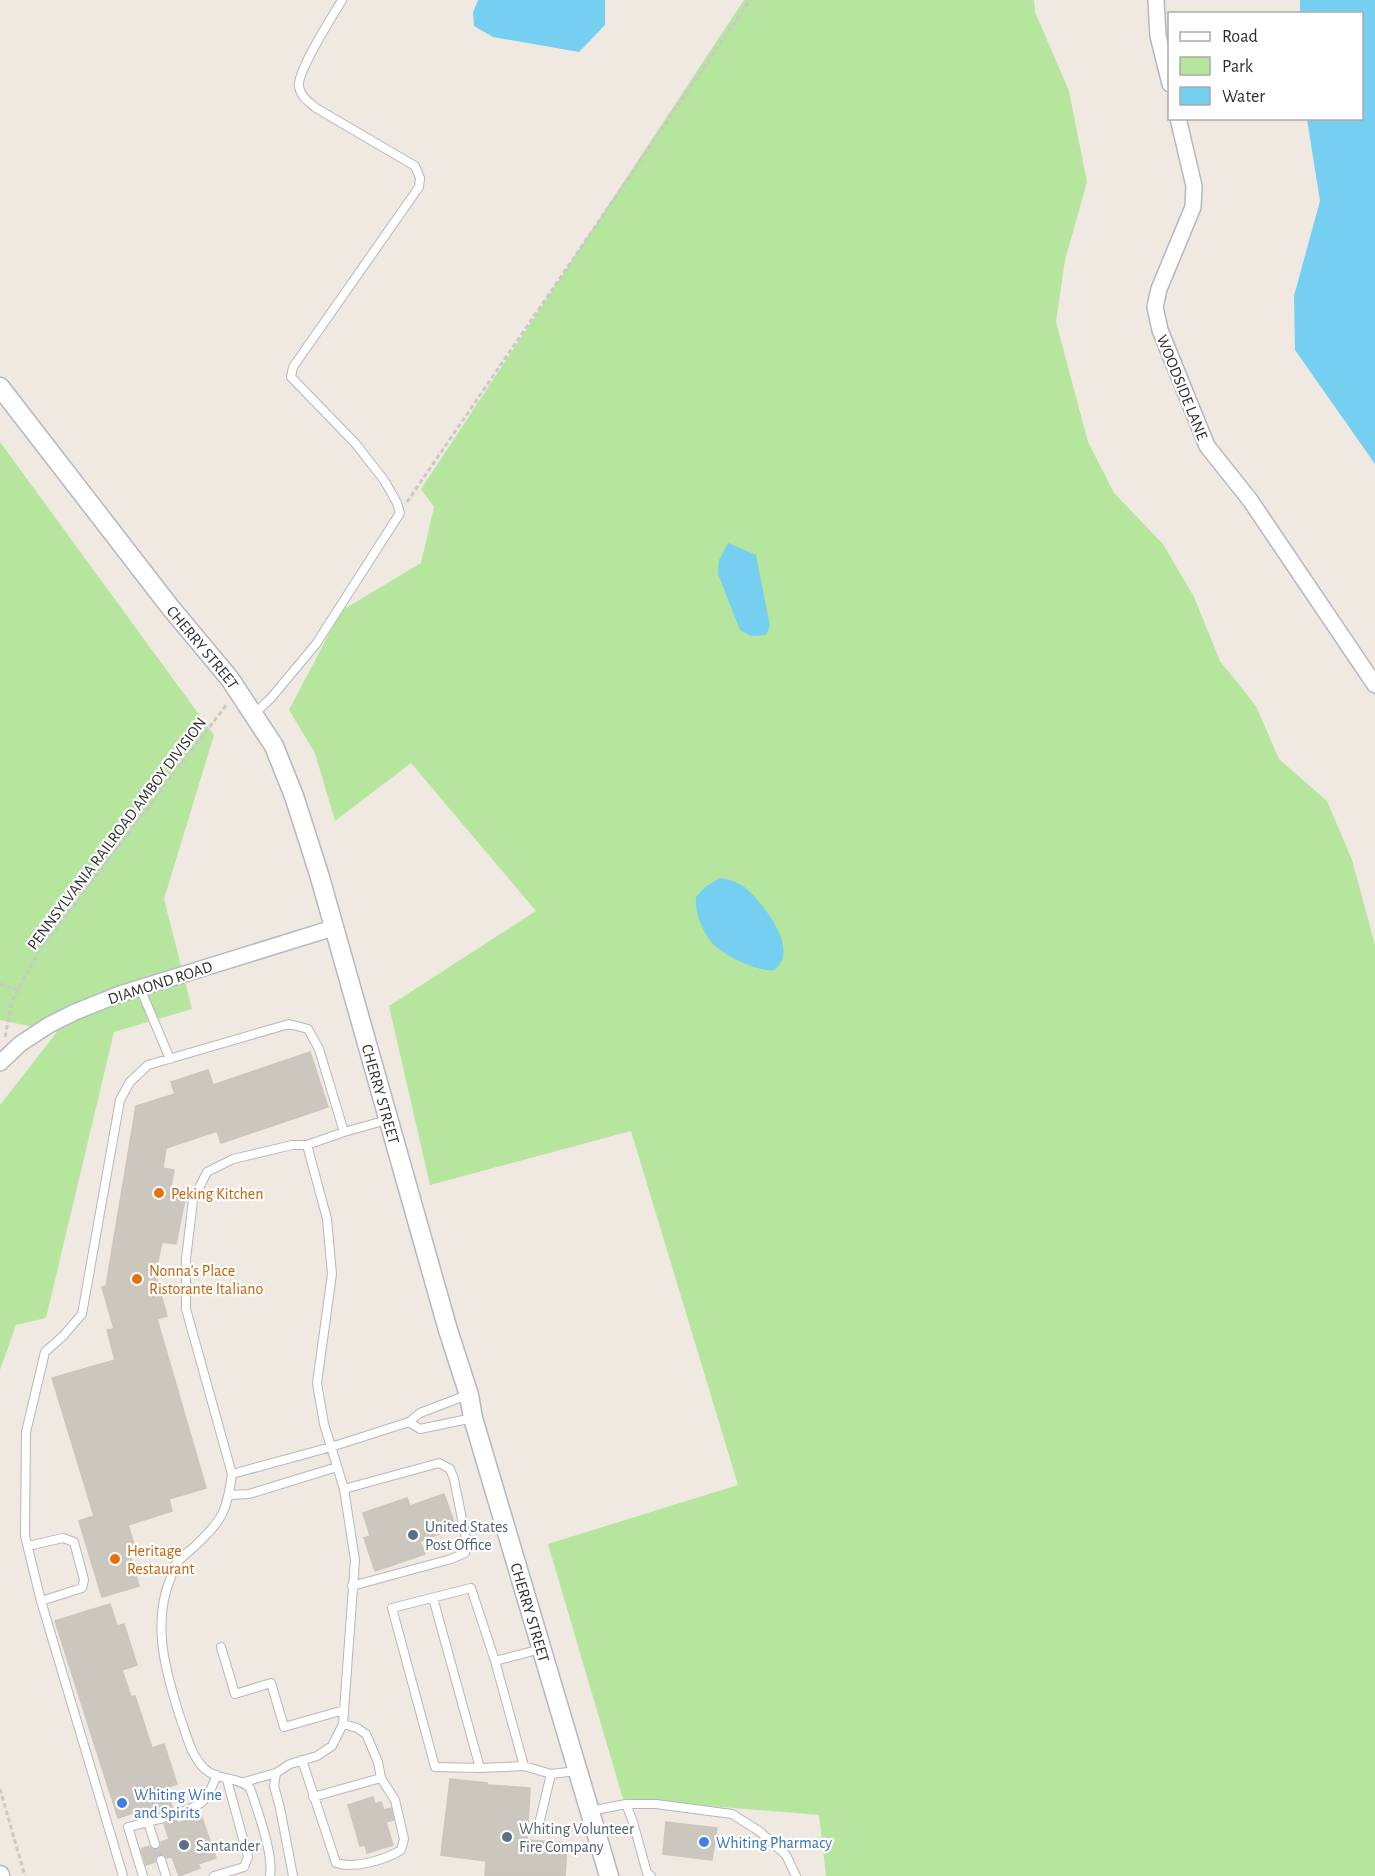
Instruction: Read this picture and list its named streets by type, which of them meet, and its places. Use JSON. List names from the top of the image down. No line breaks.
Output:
{"streets":{"street":["WOODSIDE LANE","CHERRY STREET","DIAMOND ROAD"],"path":["PENNSYLVANIA RAILROAD AMBOY DIVISION"]},"crossings":[["CHERRY STREET","PENNSYLVANIA RAILROAD AMBOY DIVISION"],["CHERRY STREET","DIAMOND ROAD"]],"places":["Peking Kitchen","Nonna's Place Ristorante Italiano","United States Post Office","Heritage Restaurant","Whiting Wine and Spirits","Whiting Volunteer Fire Company","Whiting Pharmacy","Santander"],"legend":["Road","Park","Water"]}
